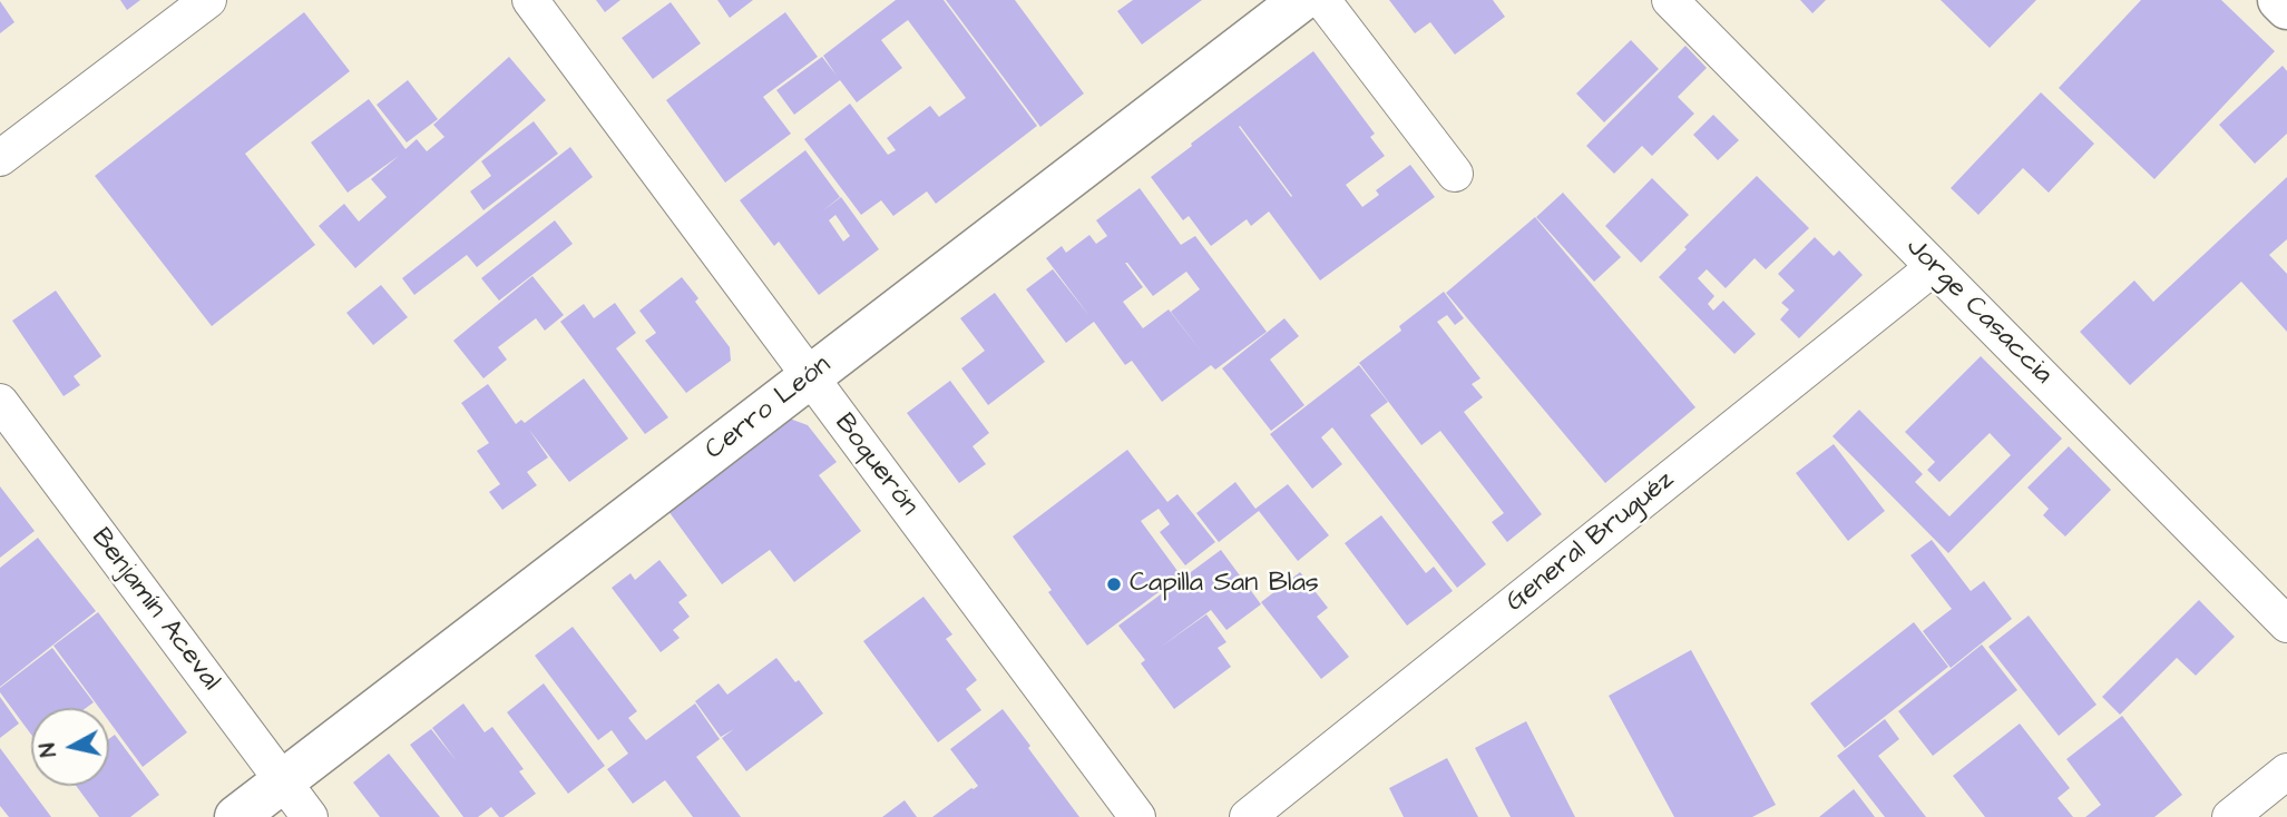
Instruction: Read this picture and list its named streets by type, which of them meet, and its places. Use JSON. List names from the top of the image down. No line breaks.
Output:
{"streets":{"street":["Jorge Casaccia","Cerro León","Boquerón","General Bruguéz","Benjamín Aceval"]},"crossings":[["Jorge Casaccia","General Bruguéz"],["Cerro León","Boquerón"],["Cerro León","Benjamín Aceval"]],"places":["Capilla San Blas"],"north":"left"}
